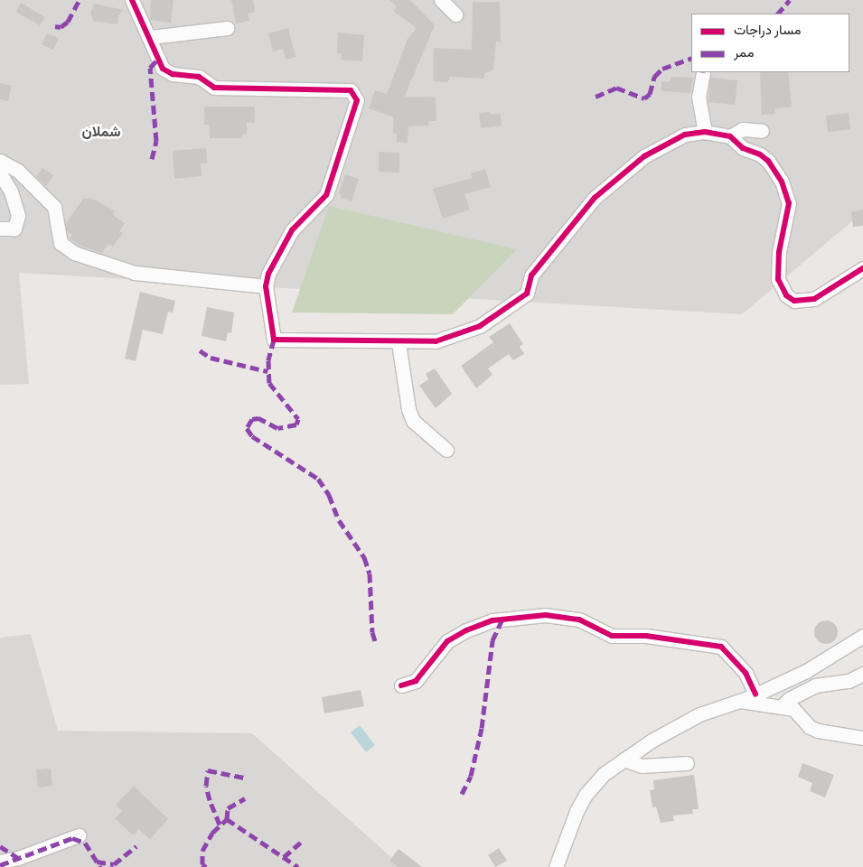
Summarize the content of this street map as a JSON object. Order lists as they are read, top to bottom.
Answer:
{
  "districts": ["شملان"],
  "legend": ["مسار دراجات", "ممر"]
}
